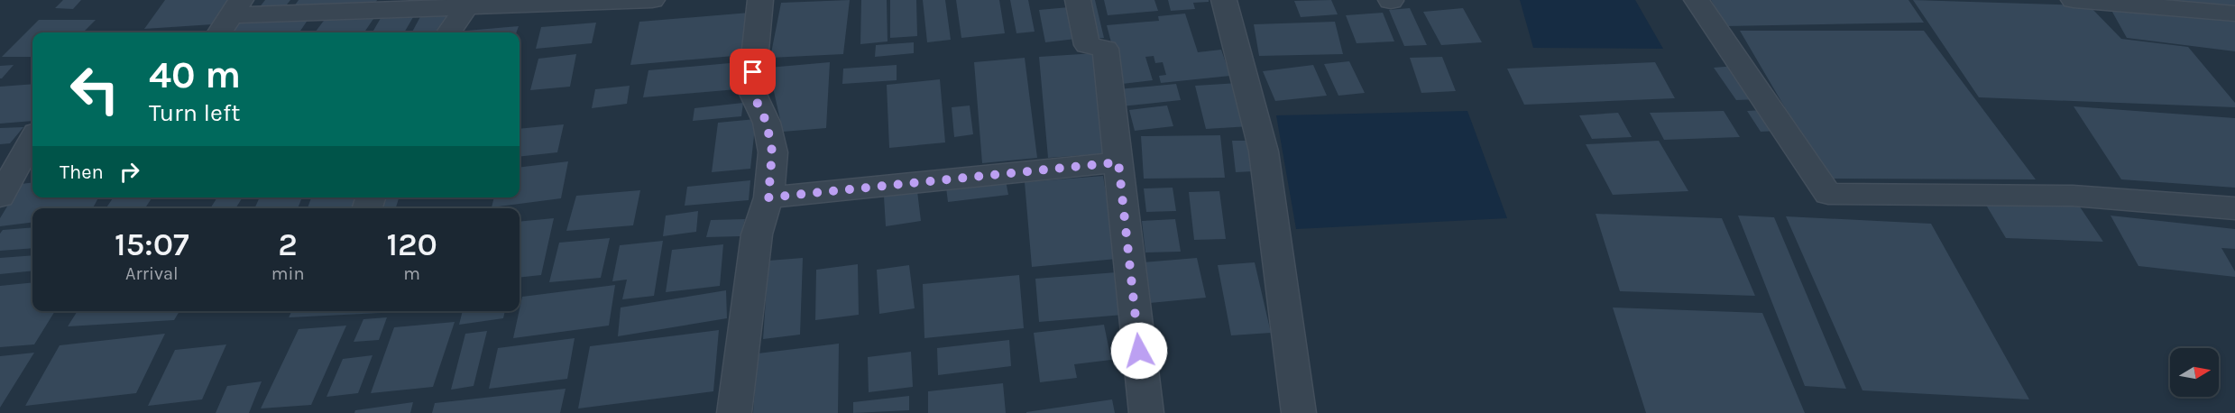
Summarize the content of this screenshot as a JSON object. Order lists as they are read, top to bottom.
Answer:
{
  "north": "right",
  "page": {
    "turn": ["40 m", "Turn left"],
    "then": "Then",
    "eta": [
      "15:07",
      "Arrival",
      "2",
      "min",
      "120",
      "m"
    ]
  }
}
